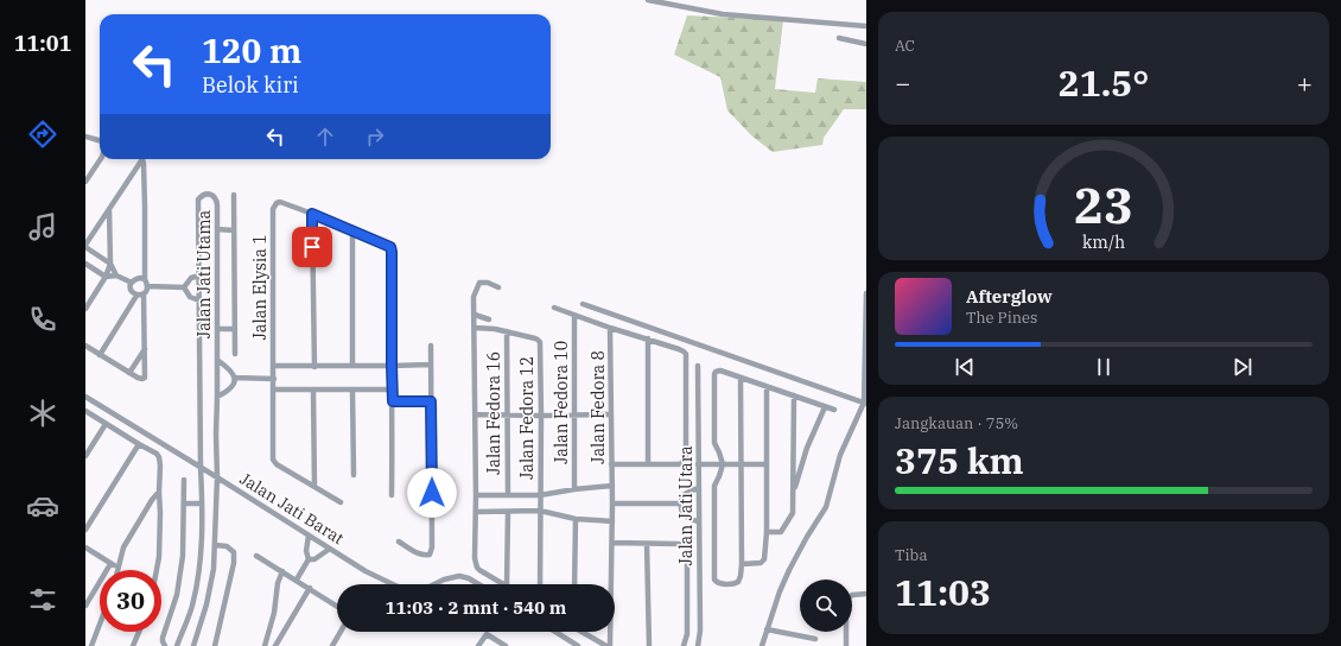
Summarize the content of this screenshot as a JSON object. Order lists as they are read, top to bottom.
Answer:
{
  "streets": {
    "street": [
      "Jalan Jati Utama",
      "Jalan Elysia 1",
      "Jalan Fedora 10",
      "Jalan Fedora 8",
      "Jalan Fedora 16",
      "Jalan Fedora 12",
      "Jalan Jati Utara",
      "Jalan Jati Barat"
    ]
  },
  "crossings": [
    ["Jalan Jati Utama", "Jalan Jati Barat"],
    ["Jalan Fedora 16", "Jalan Fedora 12"]
  ],
  "page": {
    "tabs": "11:01",
    "tile": [
      "AC",
      ["Jangkauan · 75%", "375 km"],
      ["Tiba", "11:03"]
    ],
    "turn": ["120 m", "Belok kiri"],
    "heat": ["−", "21.5°", "+"],
    "song": ["Afterglow", "The Pines"],
    "limit": "30",
    "trip": "11:03 · 2 mnt · 540 m",
    "gauge": ["23", "km/h"]
  }
}
